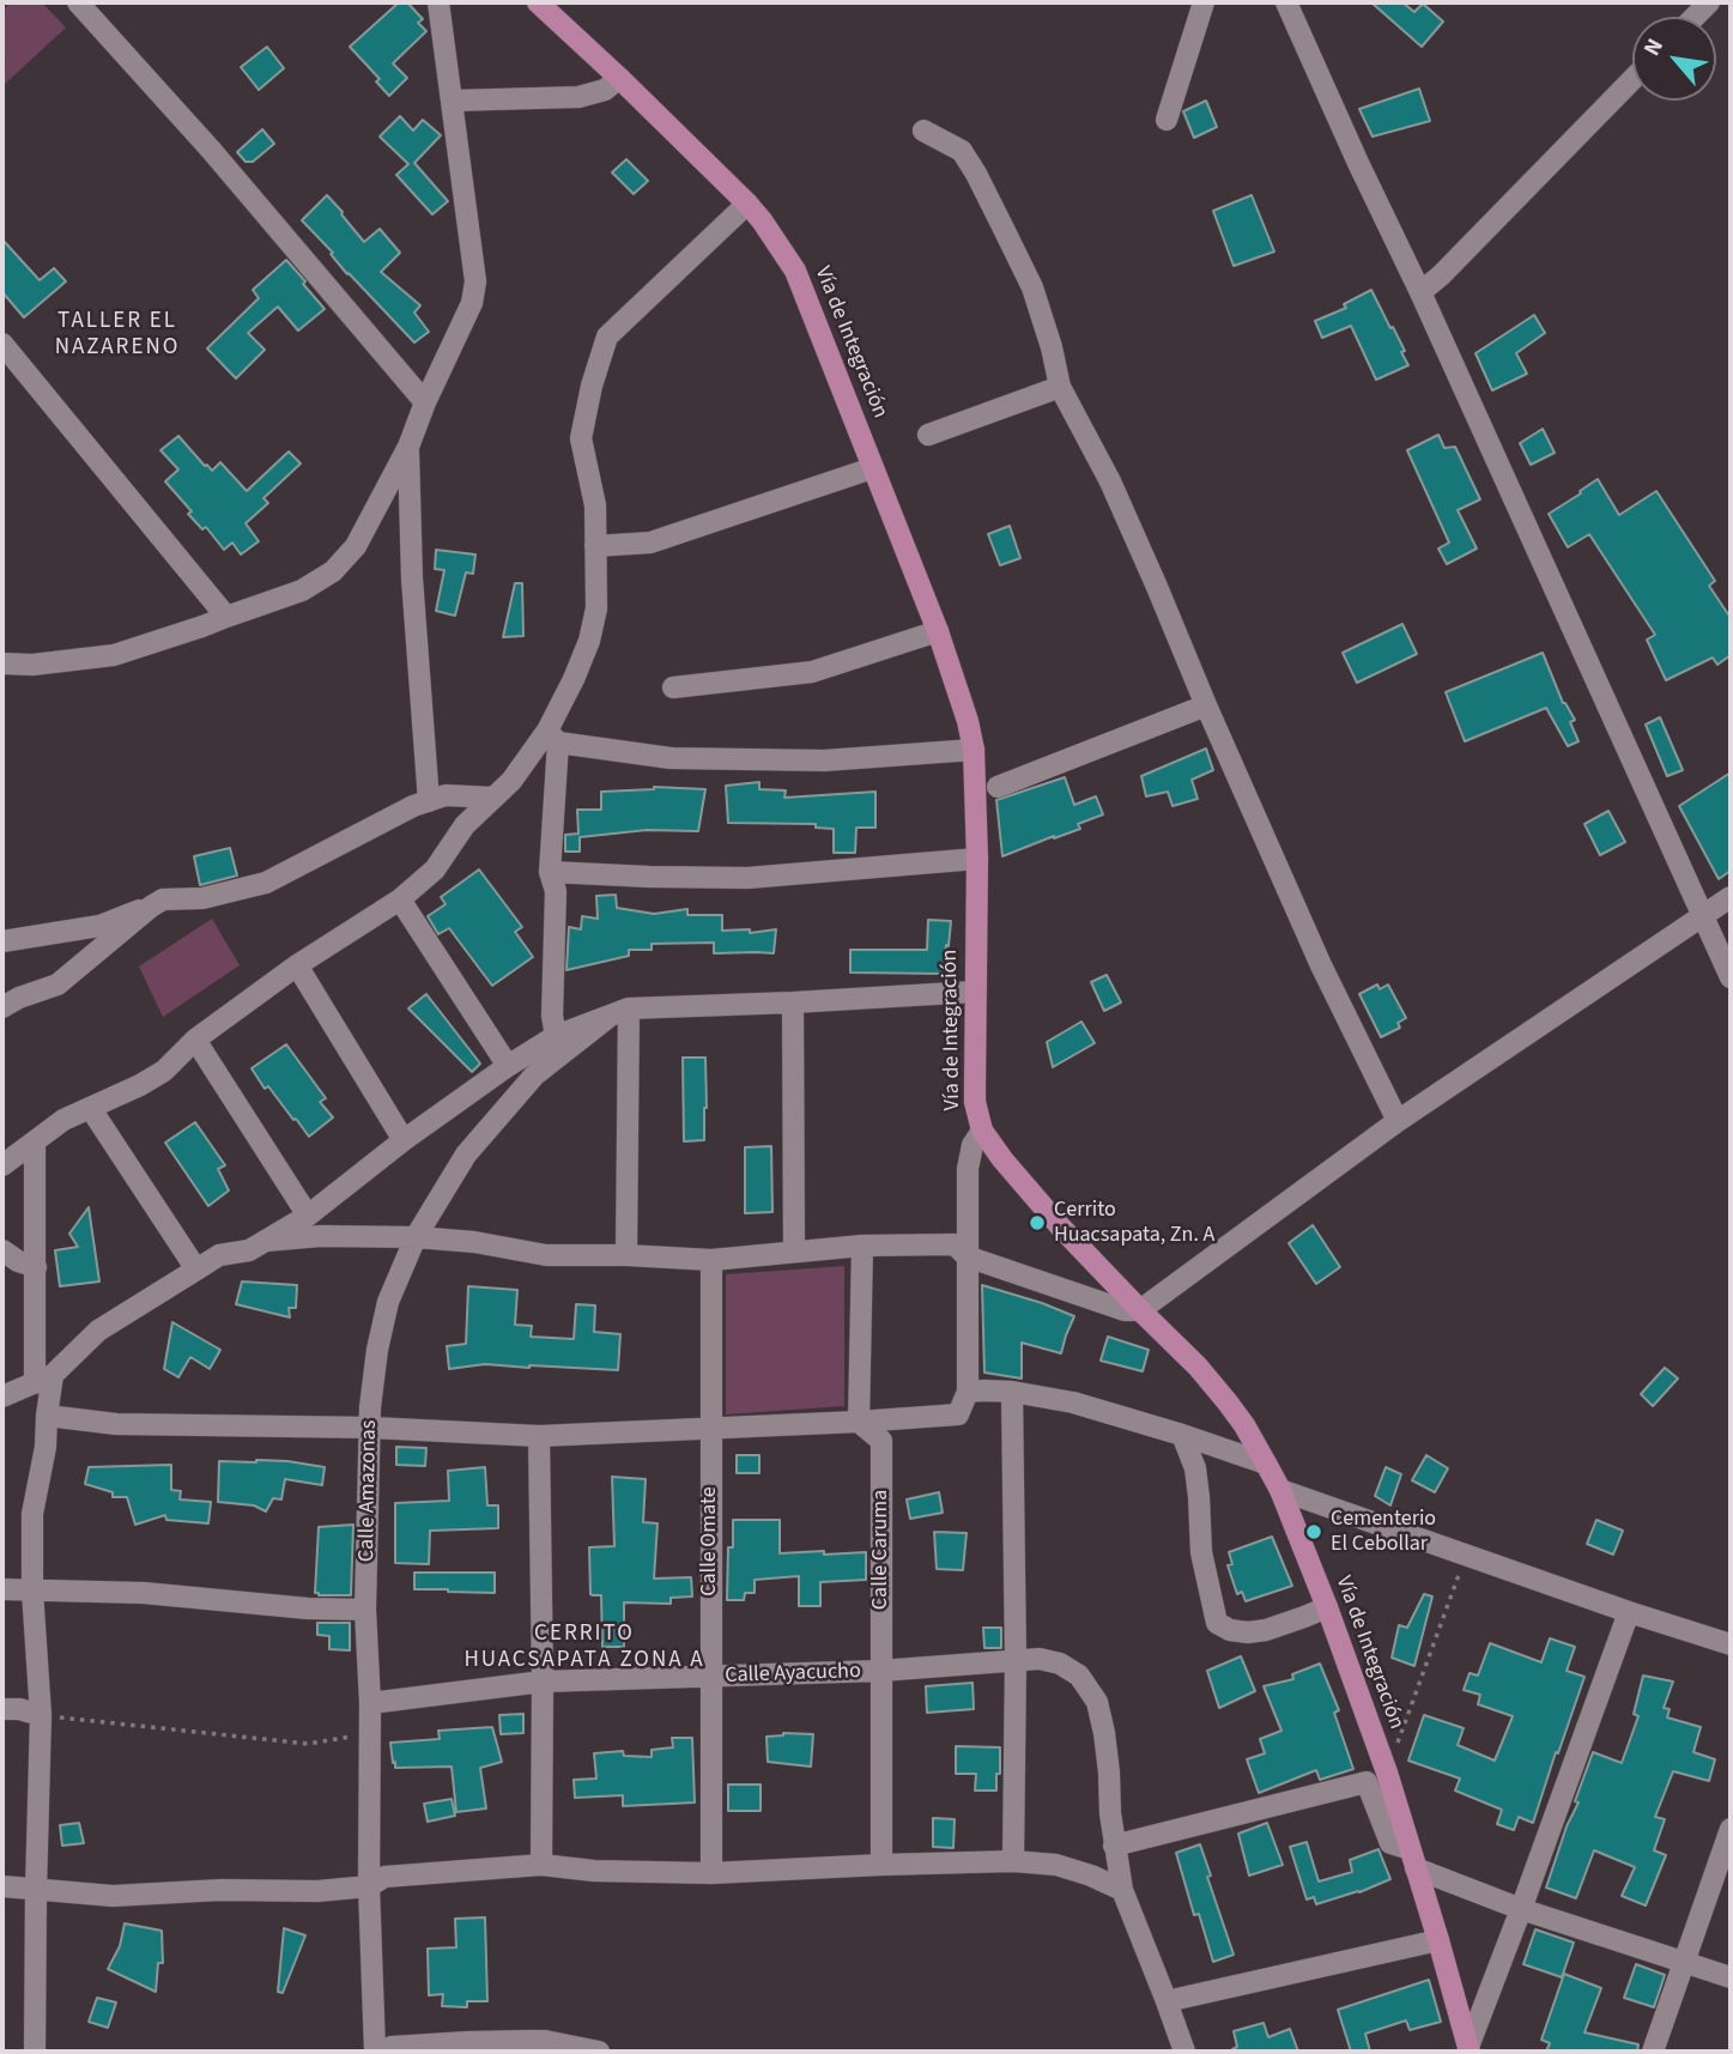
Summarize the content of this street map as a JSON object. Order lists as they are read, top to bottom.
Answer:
{
  "streets": {
    "main road": ["Vía de Integración"],
    "street": [
      "Calle Amazonas",
      "Calle Omate",
      "Calle Caruma",
      "Calle Ayacucho"
    ]
  },
  "crossings": [
    ["Calle Amazonas", "Calle Ayacucho"],
    ["Calle Omate", "Calle Ayacucho"],
    ["Calle Caruma", "Calle Ayacucho"]
  ],
  "districts": ["TALLER EL NAZARENO", "CERRITO HUACSAPATA ZONA A"],
  "places": ["Cerrito Huacsapata, Zn. A", "Cementerio El Cebollar"],
  "north": "top left"
}
